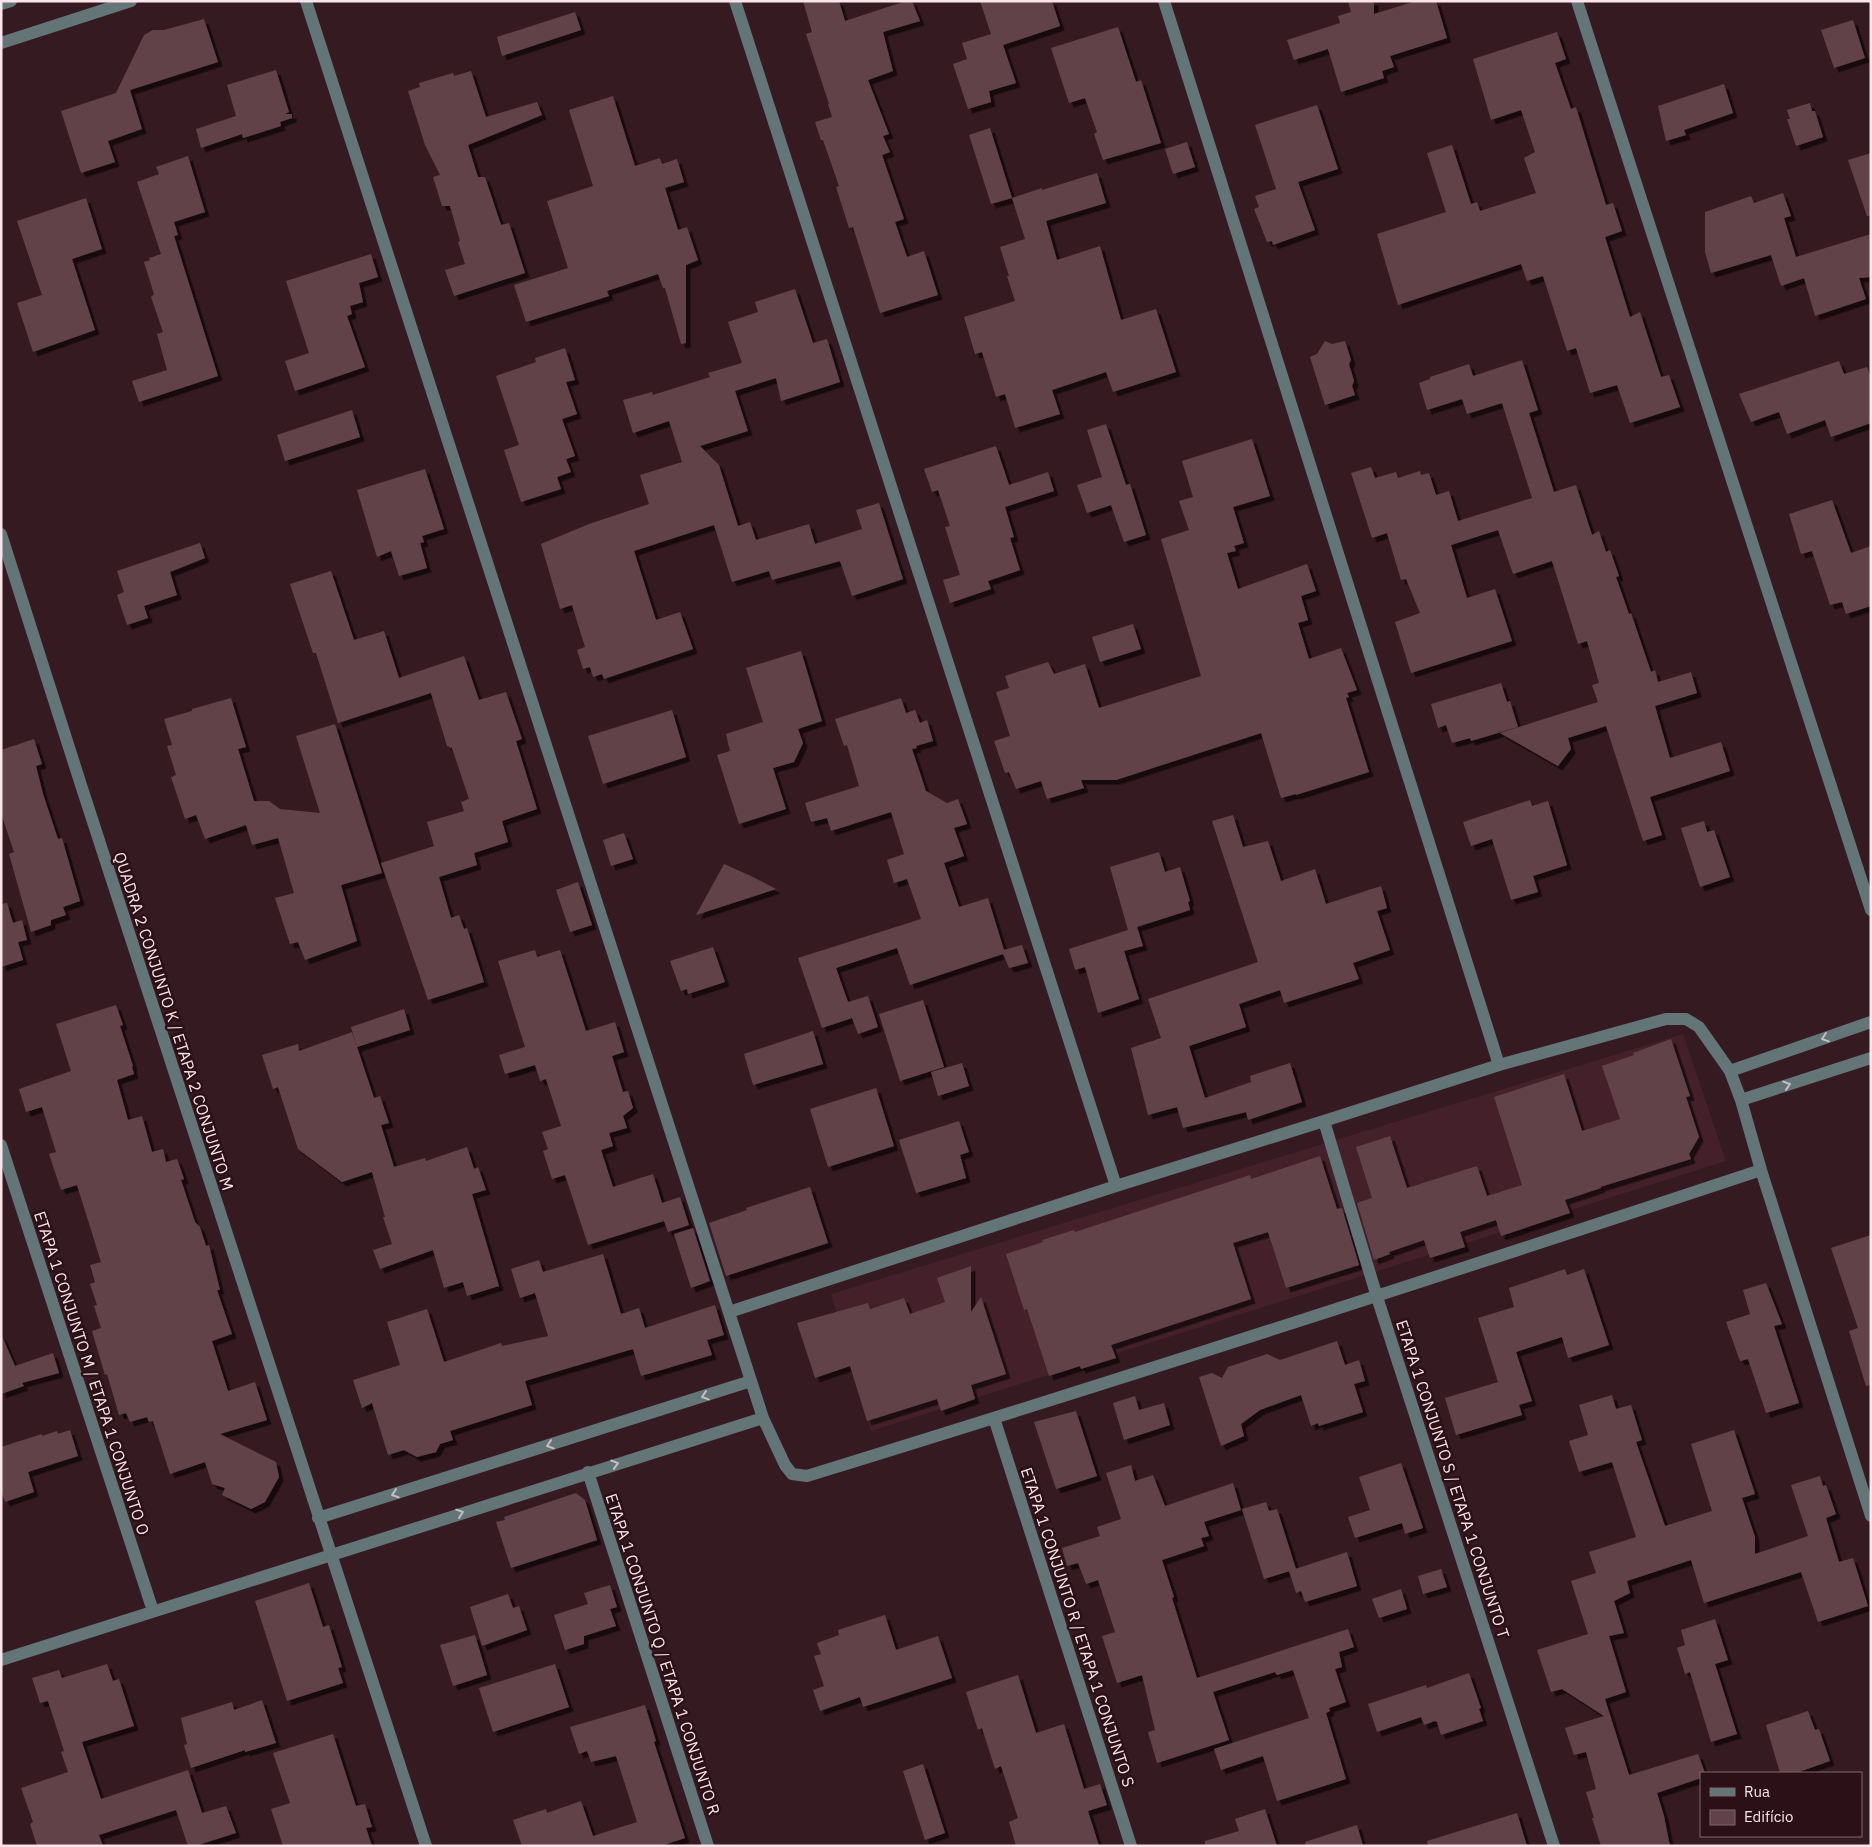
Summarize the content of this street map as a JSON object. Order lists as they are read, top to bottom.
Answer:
{
  "streets": {
    "street": [
      "QUADRA 2 CONJUNTO K / ETAPA 2 CONJUNTO M",
      "ETAPA 1 CONJUNTO M / ETAPA 1 CONJUNTO O",
      "ETAPA 1 CONJUNTO S / ETAPA 1 CONJUNTO T",
      "ETAPA 1 CONJUNTO R / ETAPA 1 CONJUNTO S",
      "ETAPA 1 CONJUNTO Q / ETAPA 1 CONJUNTO R"
    ]
  },
  "legend": ["Rua", "Edifício"]
}
